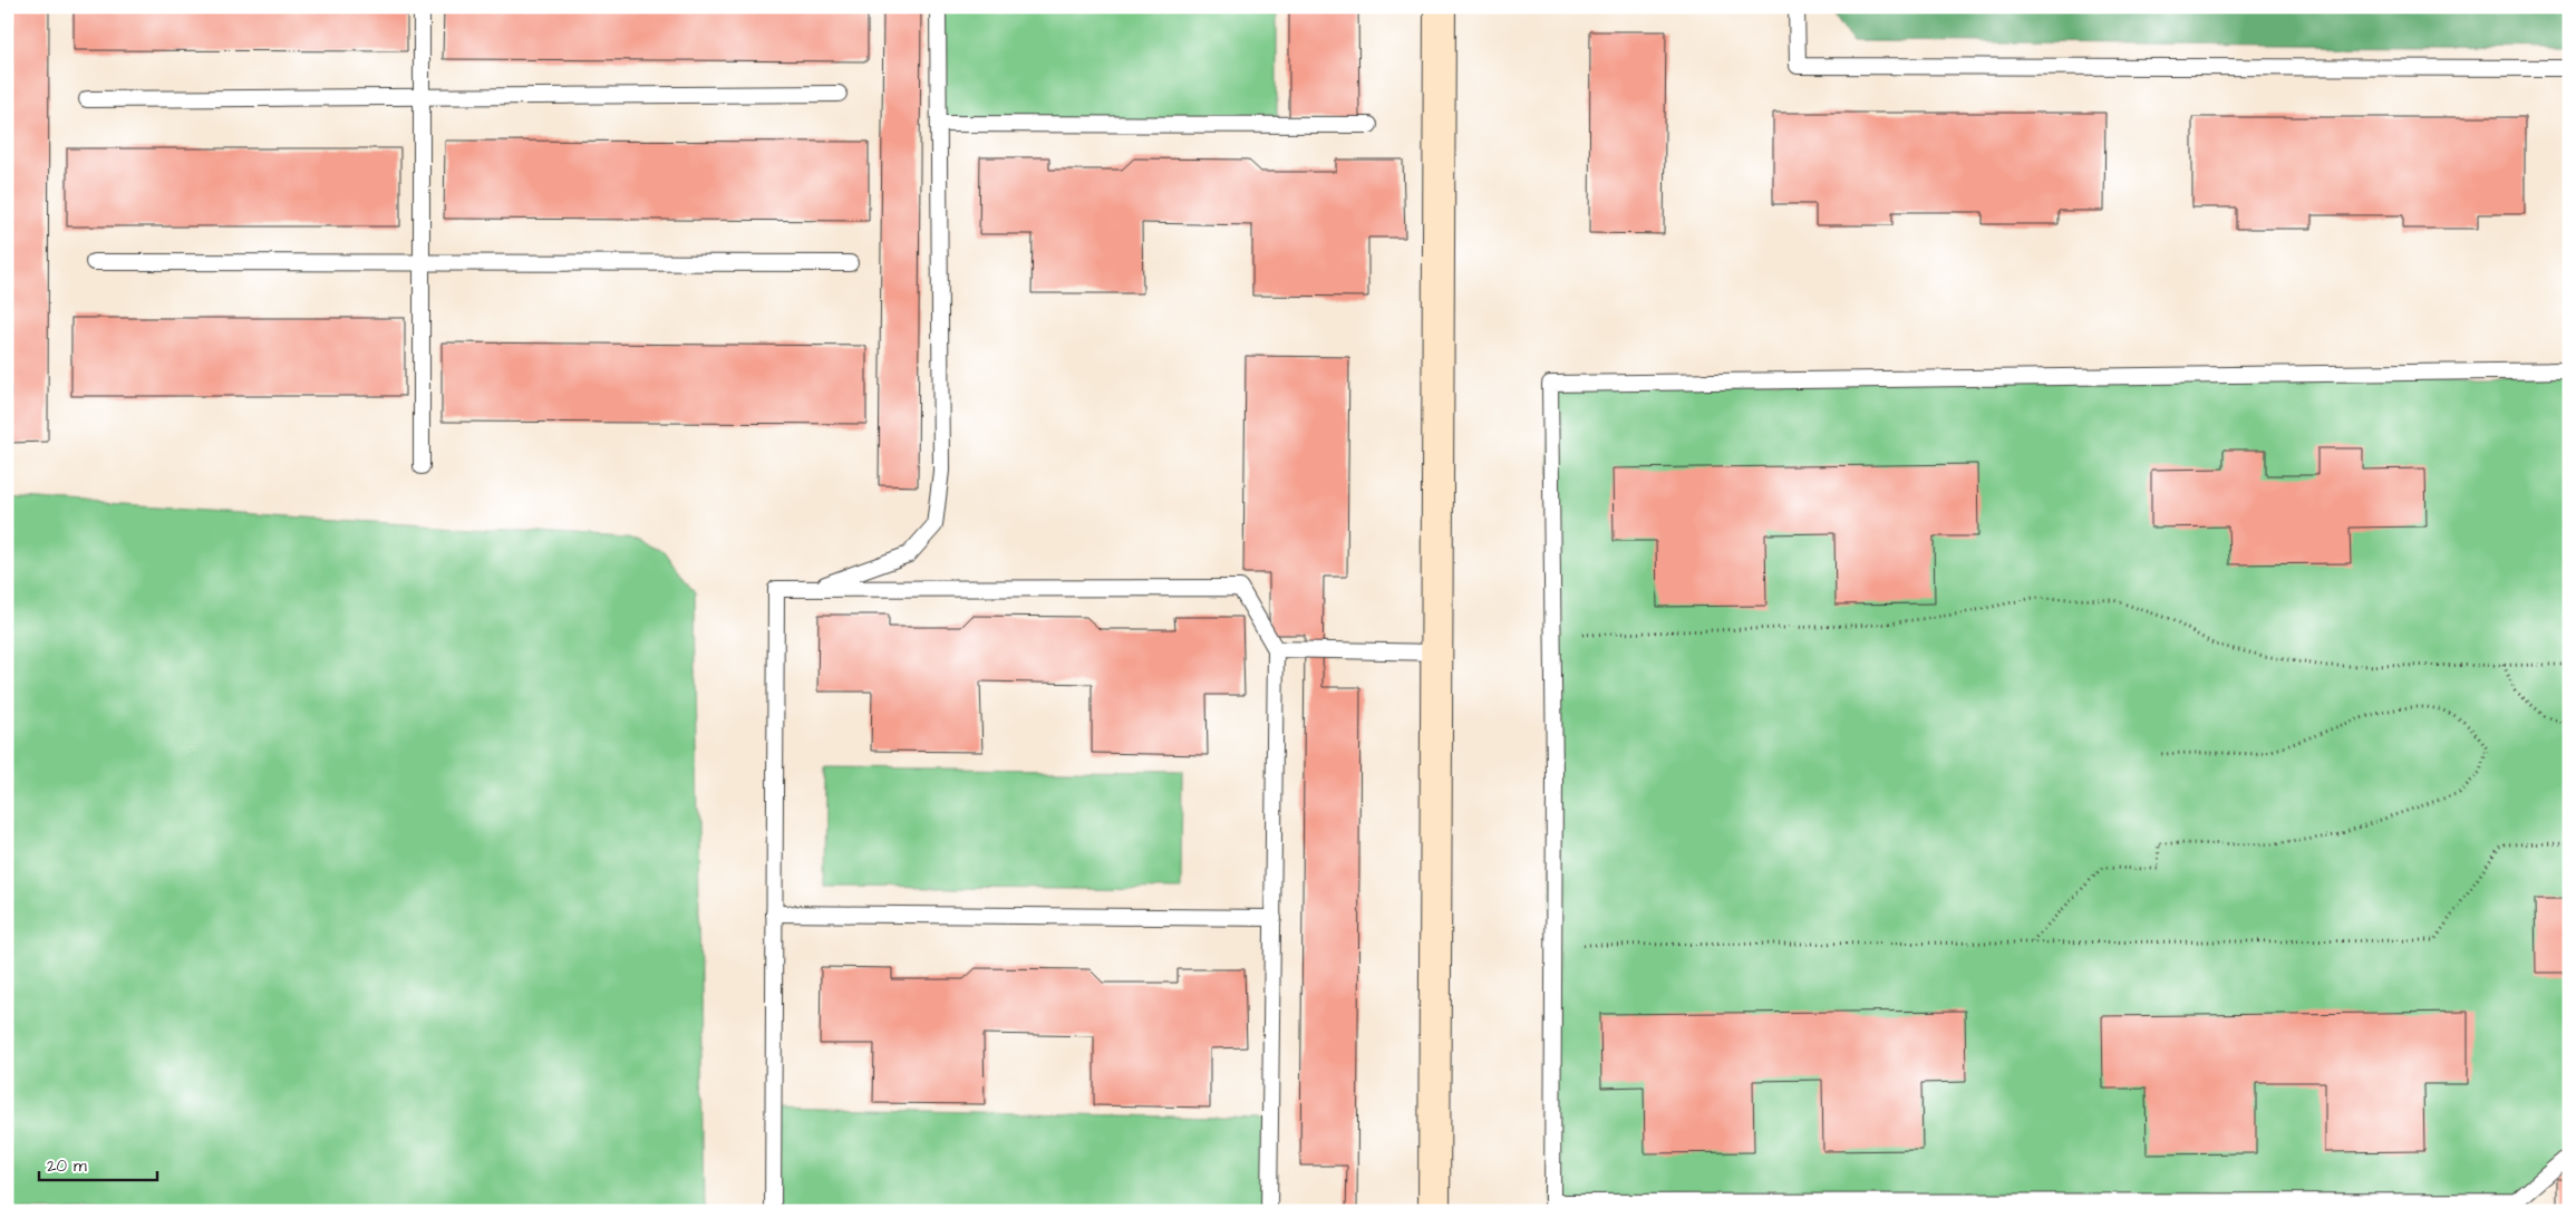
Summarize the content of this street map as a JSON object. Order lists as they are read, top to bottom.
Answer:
{
  "scale_bar": "20 m"
}
